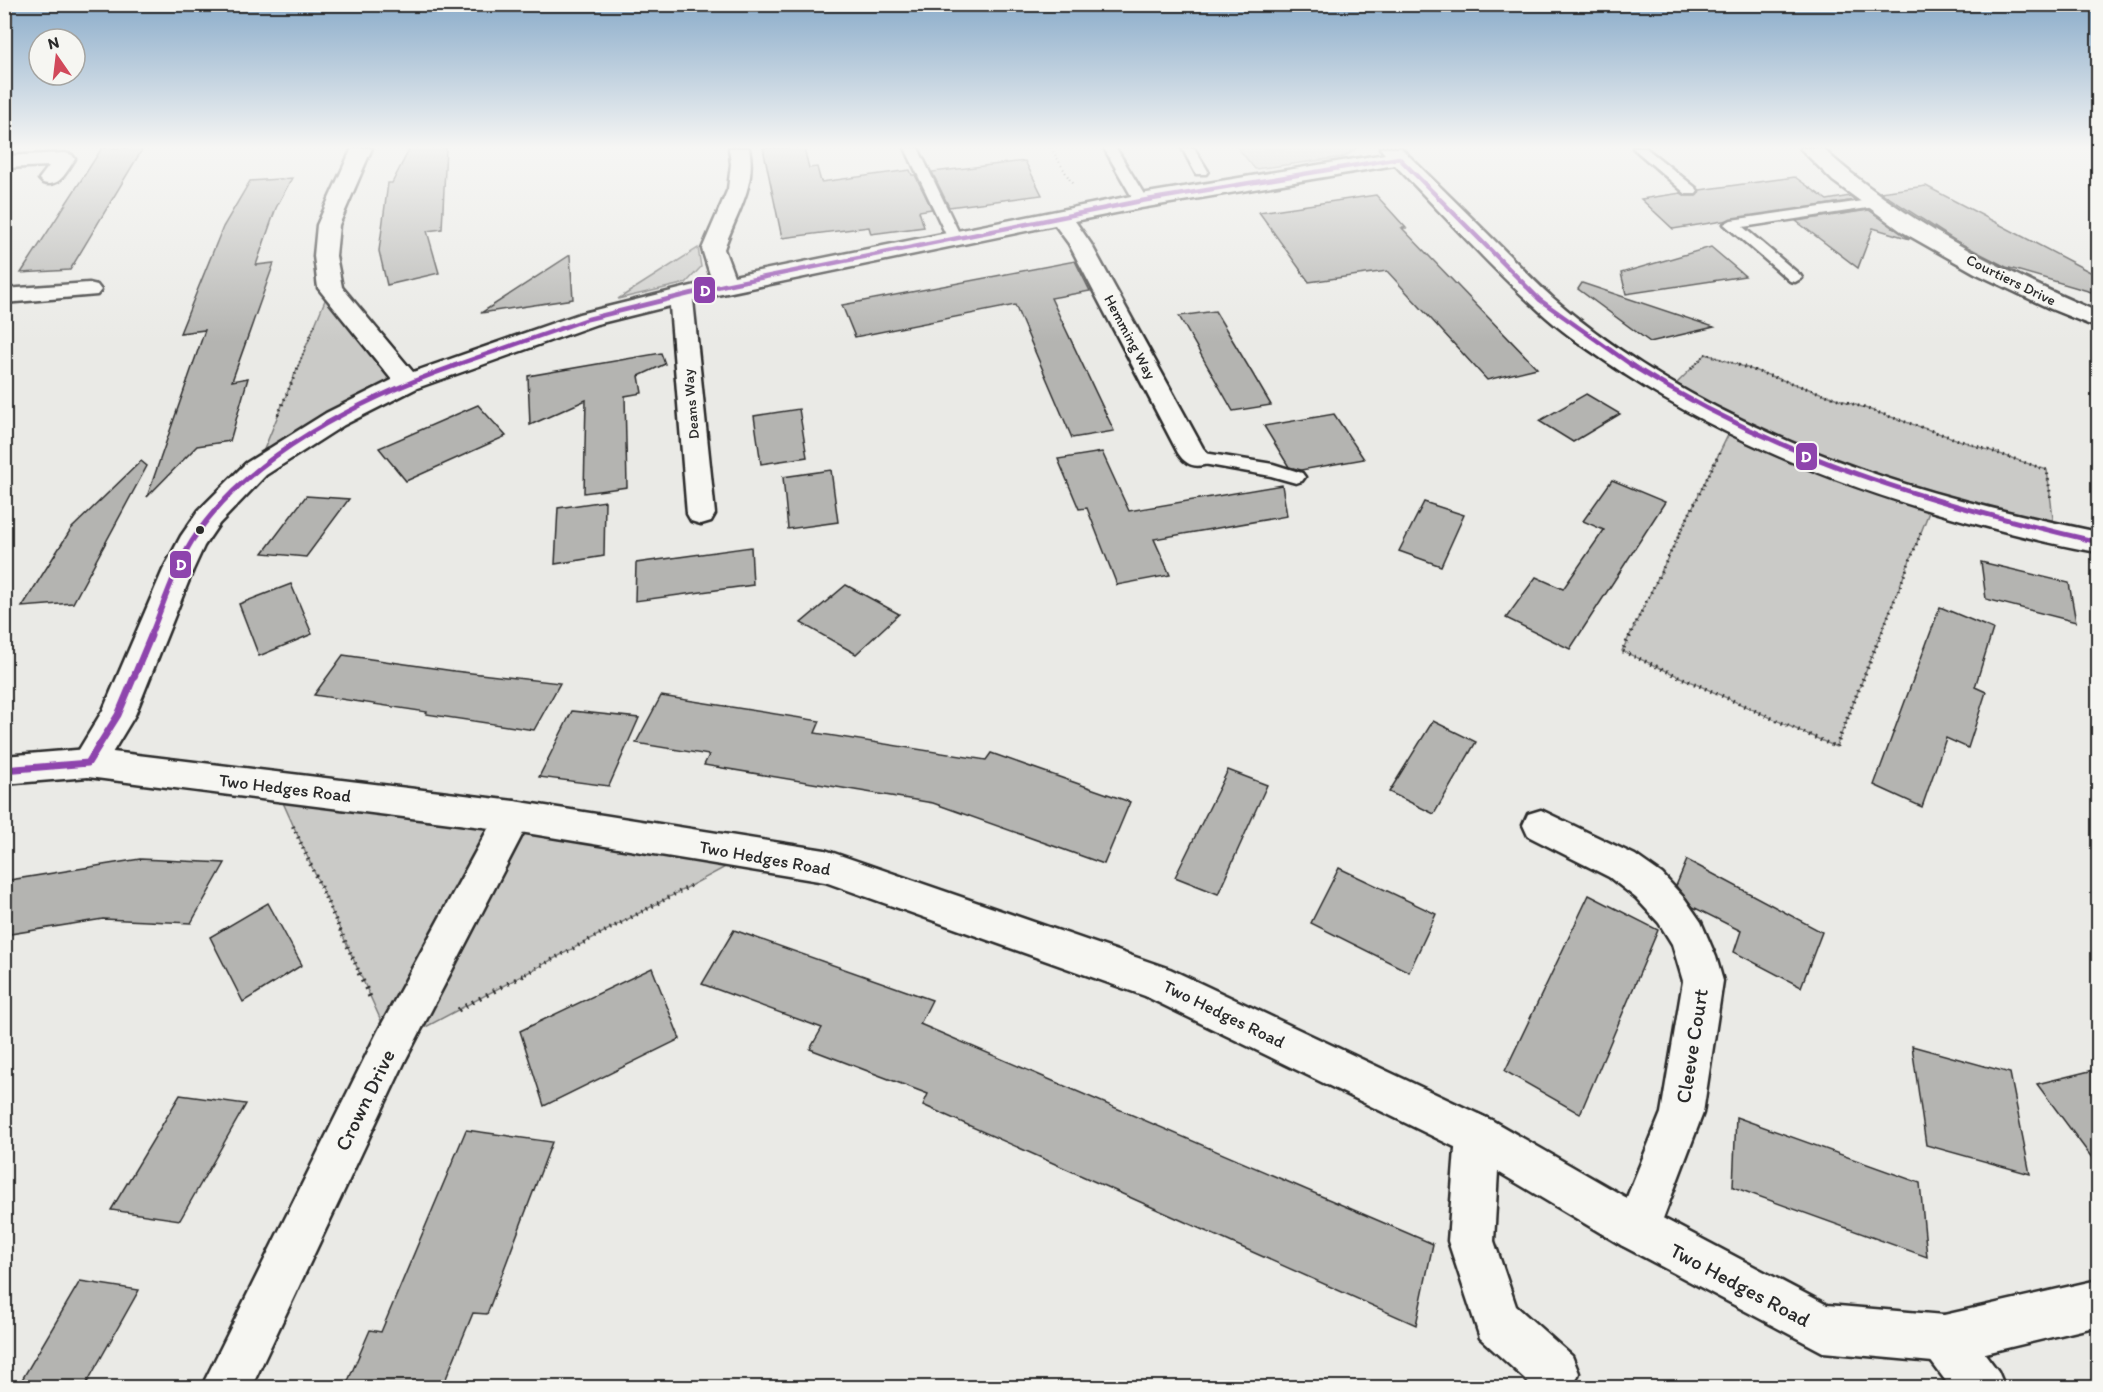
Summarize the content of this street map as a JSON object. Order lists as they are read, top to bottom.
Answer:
{
  "streets": {
    "street": [
      "Courtiers Drive",
      "Hemming Way",
      "Deans Way",
      "Two Hedges Road",
      "Cleeve Court",
      "Crown Drive"
    ]
  },
  "crossings": [
    ["Two Hedges Road", "Cleeve Court"],
    ["Two Hedges Road", "Crown Drive"]
  ],
  "lines": ["transit line D"],
  "north": "top"
}
